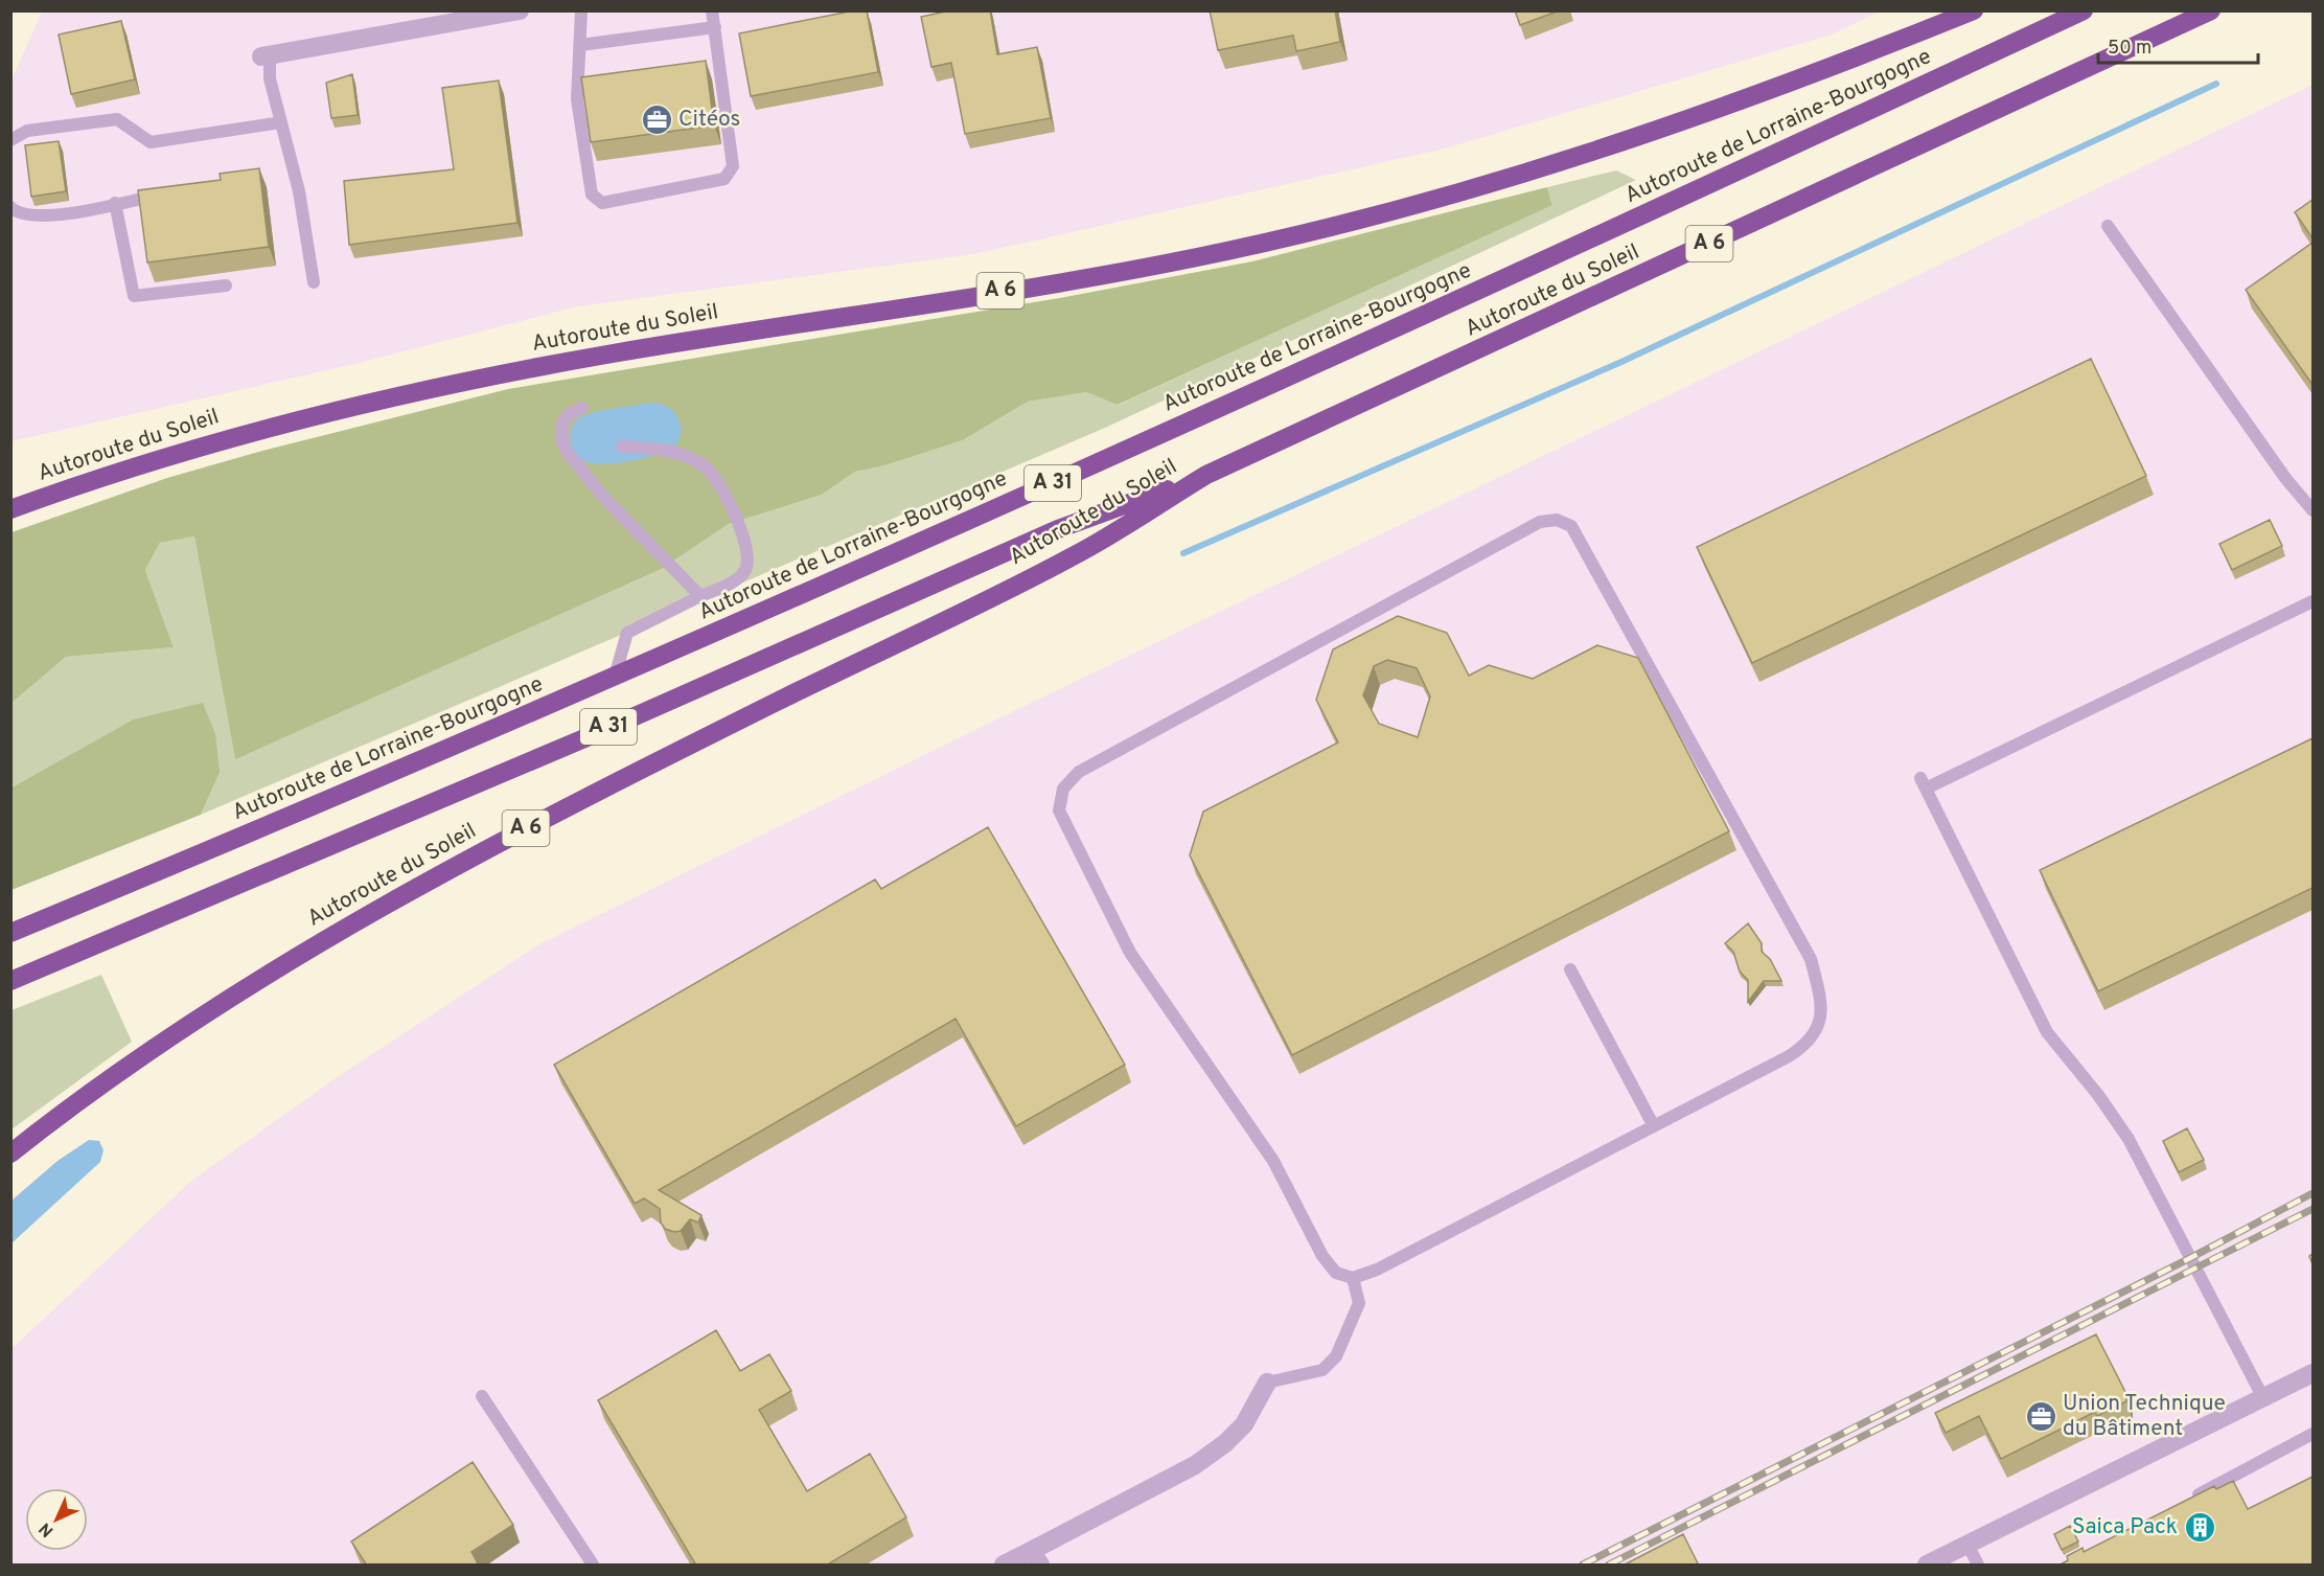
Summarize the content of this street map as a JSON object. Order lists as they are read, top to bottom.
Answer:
{
  "streets": {
    "highway": [
      "Autoroute de Lorraine-Bourgogne",
      "A 6",
      "Autoroute du Soleil",
      "A 31"
    ]
  },
  "crossings": [
    ["Autoroute du Soleil", "A 31"]
  ],
  "places": {
    "office": ["Citéos", "Union Technique du Bâtiment"],
    "building": ["Saica Pack"]
  },
  "scale_bar": "50 m",
  "north": "bottom left"
}
